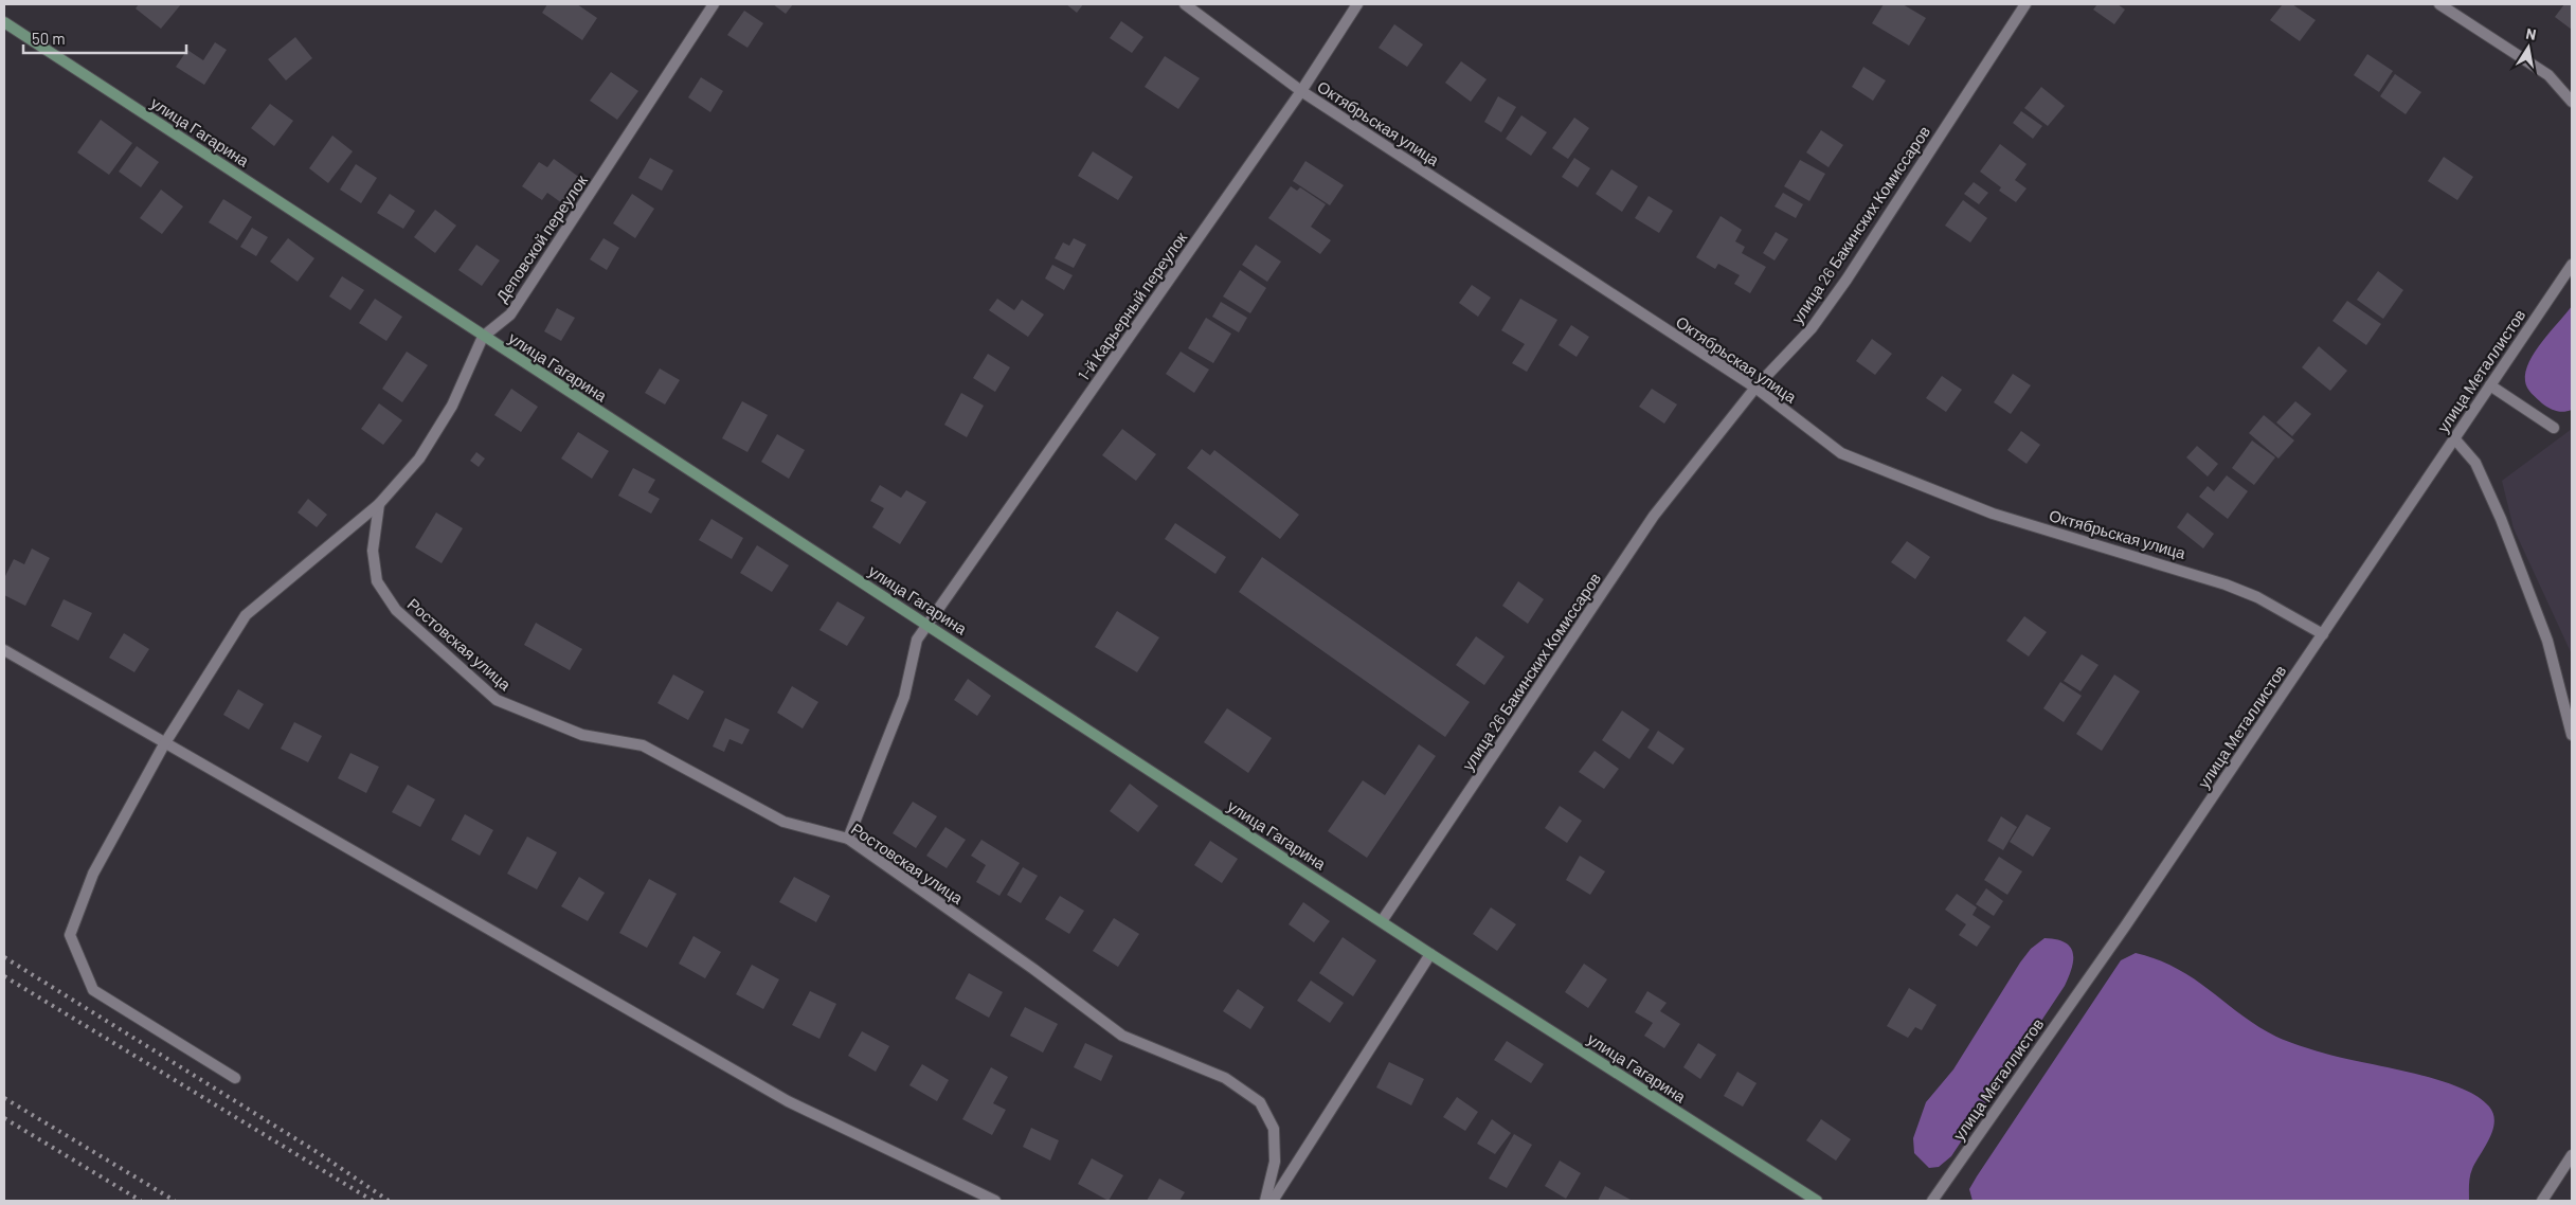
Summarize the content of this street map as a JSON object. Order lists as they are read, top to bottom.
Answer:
{
  "streets": {
    "main road": ["улица Гагарина"],
    "street": [
      "Октябрьская улица",
      "улица 26 Бакинских Комиссаров",
      "Деповской переулок",
      "1-й Карьерный переулок",
      "улица Металлистов",
      "Ростовская улица"
    ]
  },
  "crossings": [
    ["Октябрьская улица", "улица 26 Бакинских Комиссаров"],
    ["Октябрьская улица", "1-й Карьерный переулок"],
    ["Октябрьская улица", "улица Металлистов"],
    ["улица Гагарина", "улица 26 Бакинских Комиссаров"],
    ["улица Гагарина", "Деповской переулок"],
    ["улица Гагарина", "1-й Карьерный переулок"],
    ["Деповской переулок", "Ростовская улица"],
    ["1-й Карьерный переулок", "Ростовская улица"]
  ],
  "scale_bar": "50 m",
  "north": "top"
}
